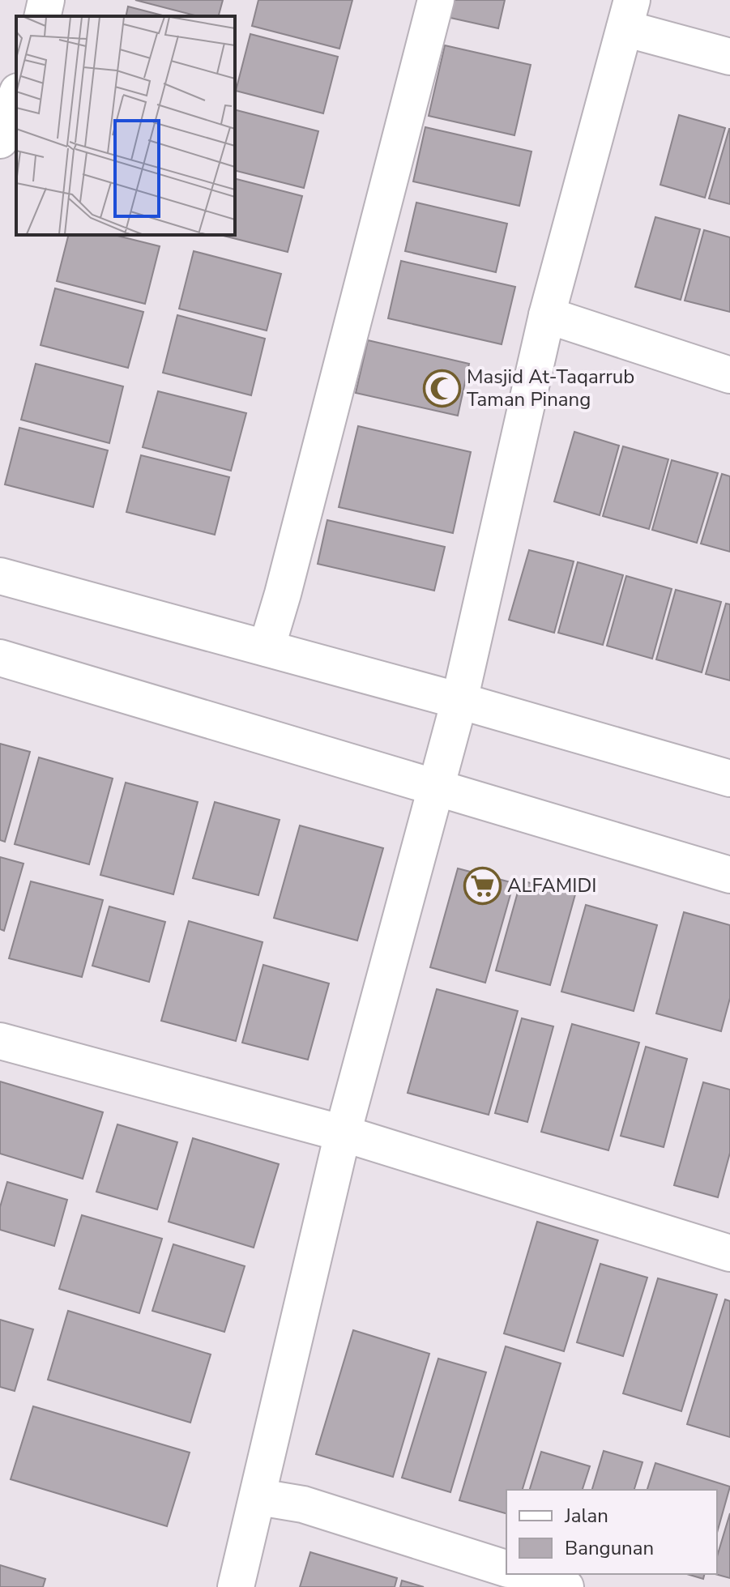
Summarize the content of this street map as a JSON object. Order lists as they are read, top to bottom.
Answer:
{
  "places": {
    "mosque": ["Masjid At-Taqarrub Taman Pinang"],
    "supermarket": ["ALFAMIDI"]
  },
  "legend": ["Jalan", "Bangunan"]
}
